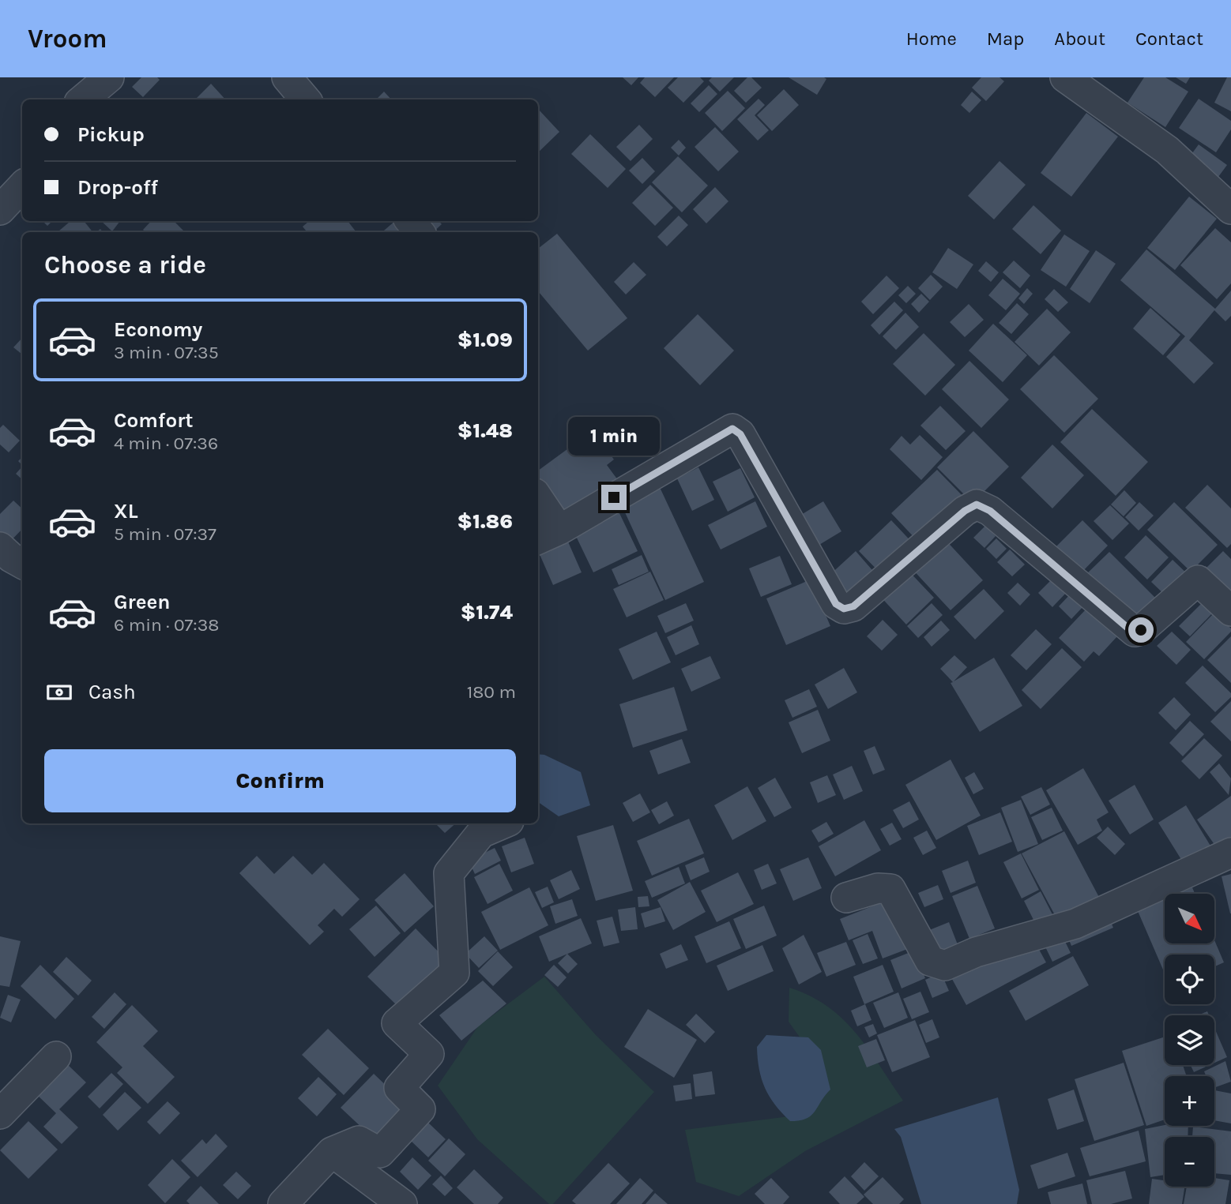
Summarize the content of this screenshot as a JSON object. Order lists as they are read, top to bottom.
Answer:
{
  "north": "bottom right",
  "page": {
    "header": "Vroom",
    "nav": [
      "Home",
      "Map",
      "About",
      "Contact"
    ],
    "banner": ["Pickup", "Drop-off"],
    "heading": "Choose a ride",
    "list": [
      {
        "name": "Economy",
        "note": "3 min · 07:35",
        "value": "$1.09"
      },
      {
        "name": "Comfort",
        "note": "4 min · 07:36",
        "value": "$1.48"
      },
      {
        "name": "XL",
        "note": "5 min · 07:37",
        "value": "$1.86"
      },
      {
        "name": "Green",
        "note": "6 min · 07:38",
        "value": "$1.74"
      }
    ],
    "bubble": "1 min",
    "pay": ["Cash", "180 m"],
    "buttons": "Confirm",
    "map_buttons": ["+", "−"]
  }
}
